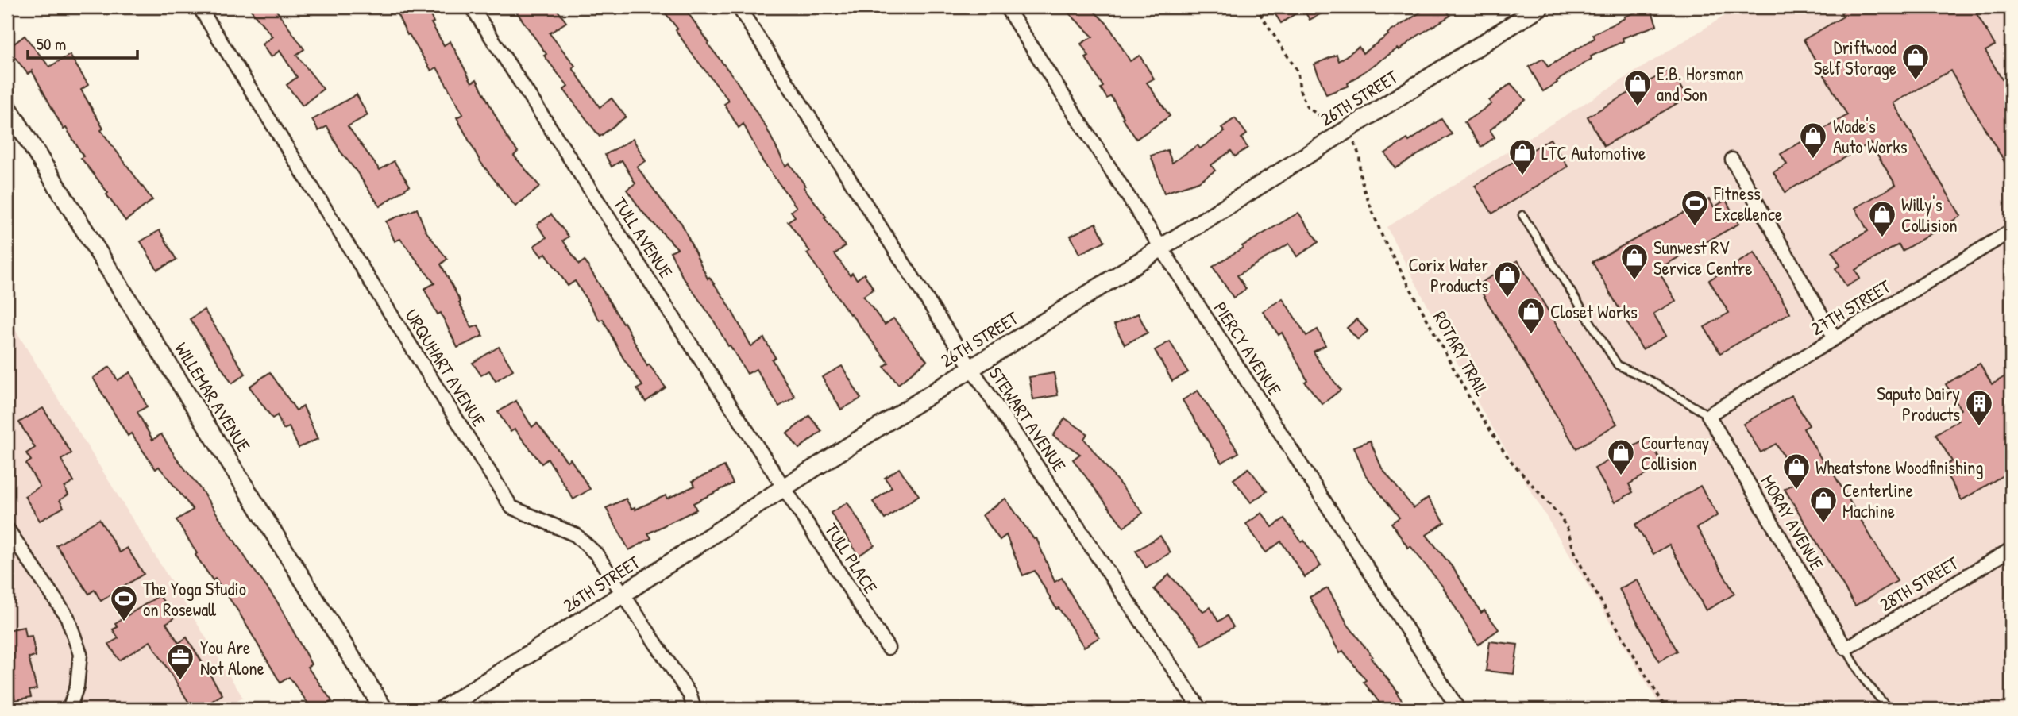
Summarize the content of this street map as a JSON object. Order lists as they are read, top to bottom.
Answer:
{
  "streets": {
    "street": [
      "26TH STREET",
      "TULL AVENUE",
      "27TH STREET",
      "PIERCY AVENUE",
      "URQUHART AVENUE",
      "WILLEMAR AVENUE",
      "STEWART AVENUE",
      "MORAY AVENUE",
      "TULL PLACE",
      "28TH STREET"
    ],
    "path": ["ROTARY TRAIL"]
  },
  "crossings": [
    ["26TH STREET", "TULL AVENUE"],
    ["26TH STREET", "PIERCY AVENUE"],
    ["26TH STREET", "ROTARY TRAIL"],
    ["26TH STREET", "URQUHART AVENUE"],
    ["26TH STREET", "STEWART AVENUE"],
    ["26TH STREET", "TULL PLACE"],
    ["TULL AVENUE", "TULL PLACE"],
    ["27TH STREET", "MORAY AVENUE"],
    ["MORAY AVENUE", "28TH STREET"]
  ],
  "places": {
    "shop": [
      "Driftwood Self Storage",
      "E.B. Horsman and Son",
      "Wade's Auto Works",
      "LTC Automotive",
      "Willy's Collision",
      "Sunwest RV Service Centre",
      "Corix Water Products",
      "Closet Works",
      "Courtenay Collision",
      "Wheatstone Woodfinishing",
      "Centerline Machine"
    ],
    "sports": ["Fitness Excellence", "The Yoga Studio on Rosewall"],
    "building": ["Saputo Dairy Products"],
    "office": ["You Are Not Alone"]
  },
  "scale_bar": "50 m"
}
